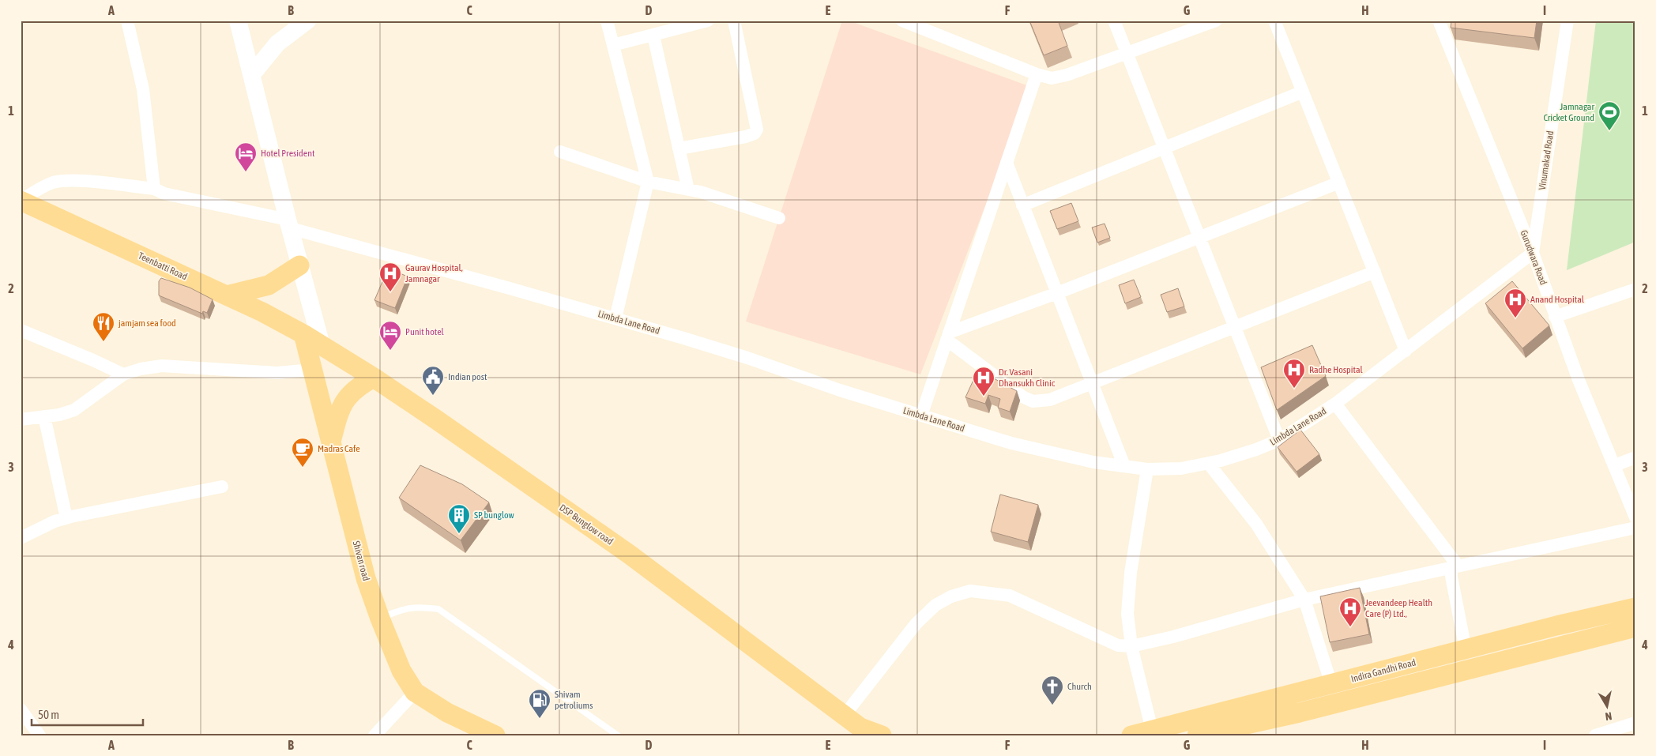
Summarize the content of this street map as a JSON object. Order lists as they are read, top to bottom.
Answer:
{
  "streets": {
    "main road": [
      "Teenbatti Road",
      "DSP Bunglow road",
      "Shivan road",
      "Indira Gandhi Road"
    ],
    "street": ["Vinumakad Road", "Gurudwara Road", "Limbda Lane Road"]
  },
  "crossings": [
    ["Vinumakad Road", "Gurudwara Road"],
    ["Vinumakad Road", "Limbda Lane Road"],
    ["Gurudwara Road", "Limbda Lane Road"],
    ["Teenbatti Road", "Limbda Lane Road"],
    ["Teenbatti Road", "DSP Bunglow road"],
    ["Teenbatti Road", "Shivan road"],
    ["DSP Bunglow road", "Shivan road"]
  ],
  "places": {
    "sports": ["Jamnagar Cricket Ground"],
    "hotel": ["Hotel President", "Punit hotel"],
    "hospital": [
      "Gaurav Hospital, Jamnagar",
      "Anand Hospital",
      "Radhe Hospital",
      "Dr. Vasani Dhansukh Clinic",
      "Jeevandeep Health Care (P) Ltd.,"
    ],
    "restaurant": ["jamjam sea food"],
    "public building": ["Indian post"],
    "cafe": ["Madras Cafe"],
    "building": ["SP bunglow"],
    "church": ["Church"],
    "fuel station": ["Shivam petroliums"]
  },
  "scale_bar": "50 m",
  "north": "bottom",
  "grid": {
    "columns": [
      "A",
      "B",
      "C",
      "D",
      "E",
      "F",
      "G",
      "H",
      "I"
    ],
    "rows": [
      "1",
      "2",
      "3",
      "4"
    ]
  }
}
